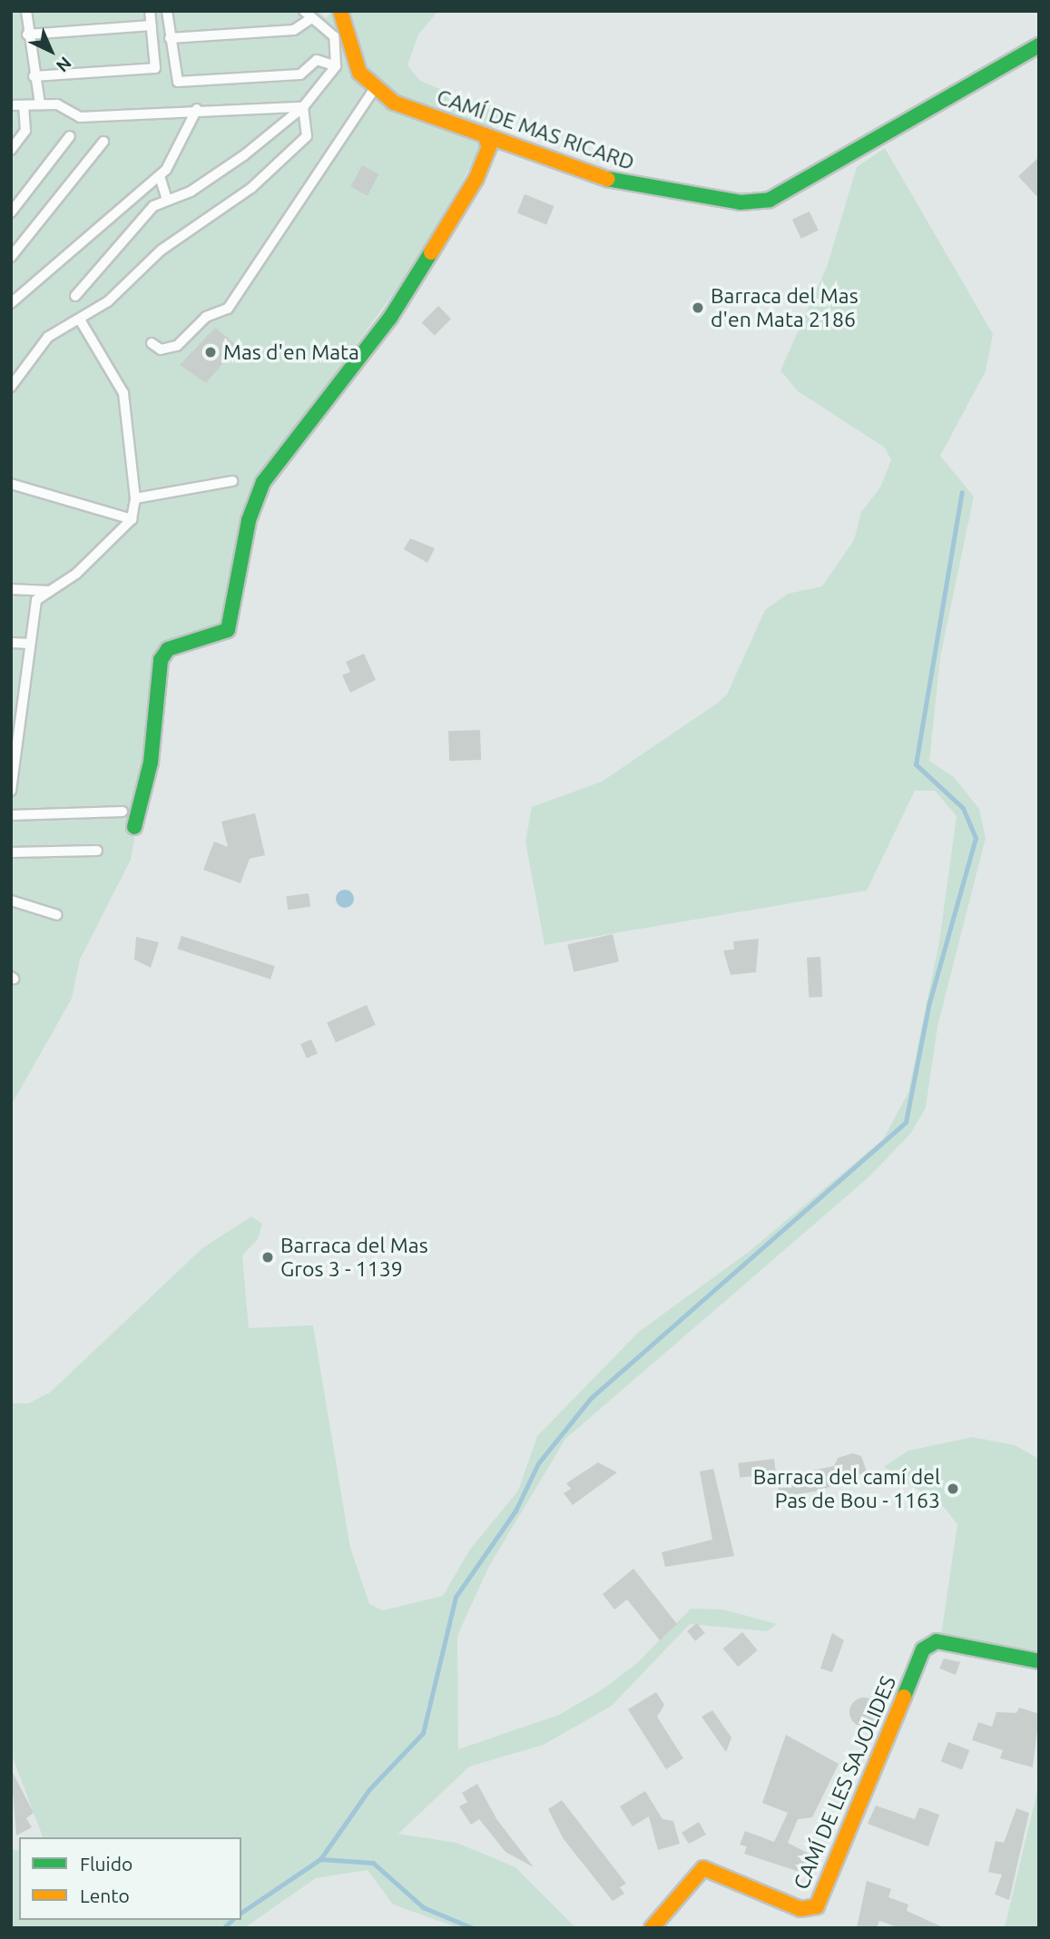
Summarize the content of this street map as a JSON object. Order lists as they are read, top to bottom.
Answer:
{
  "streets": {
    "street": ["CAMÍ DE MAS RICARD", "CAMÍ DE LES SAJOLIDES"]
  },
  "places": [
    "Barraca del Mas d'en Mata 2186",
    "Mas d'en Mata",
    "Barraca del Mas Gros 3 - 1139",
    "Barraca del camí del Pas de Bou - 1163"
  ],
  "legend": ["Fluido", "Lento"],
  "north": "bottom right"
}
